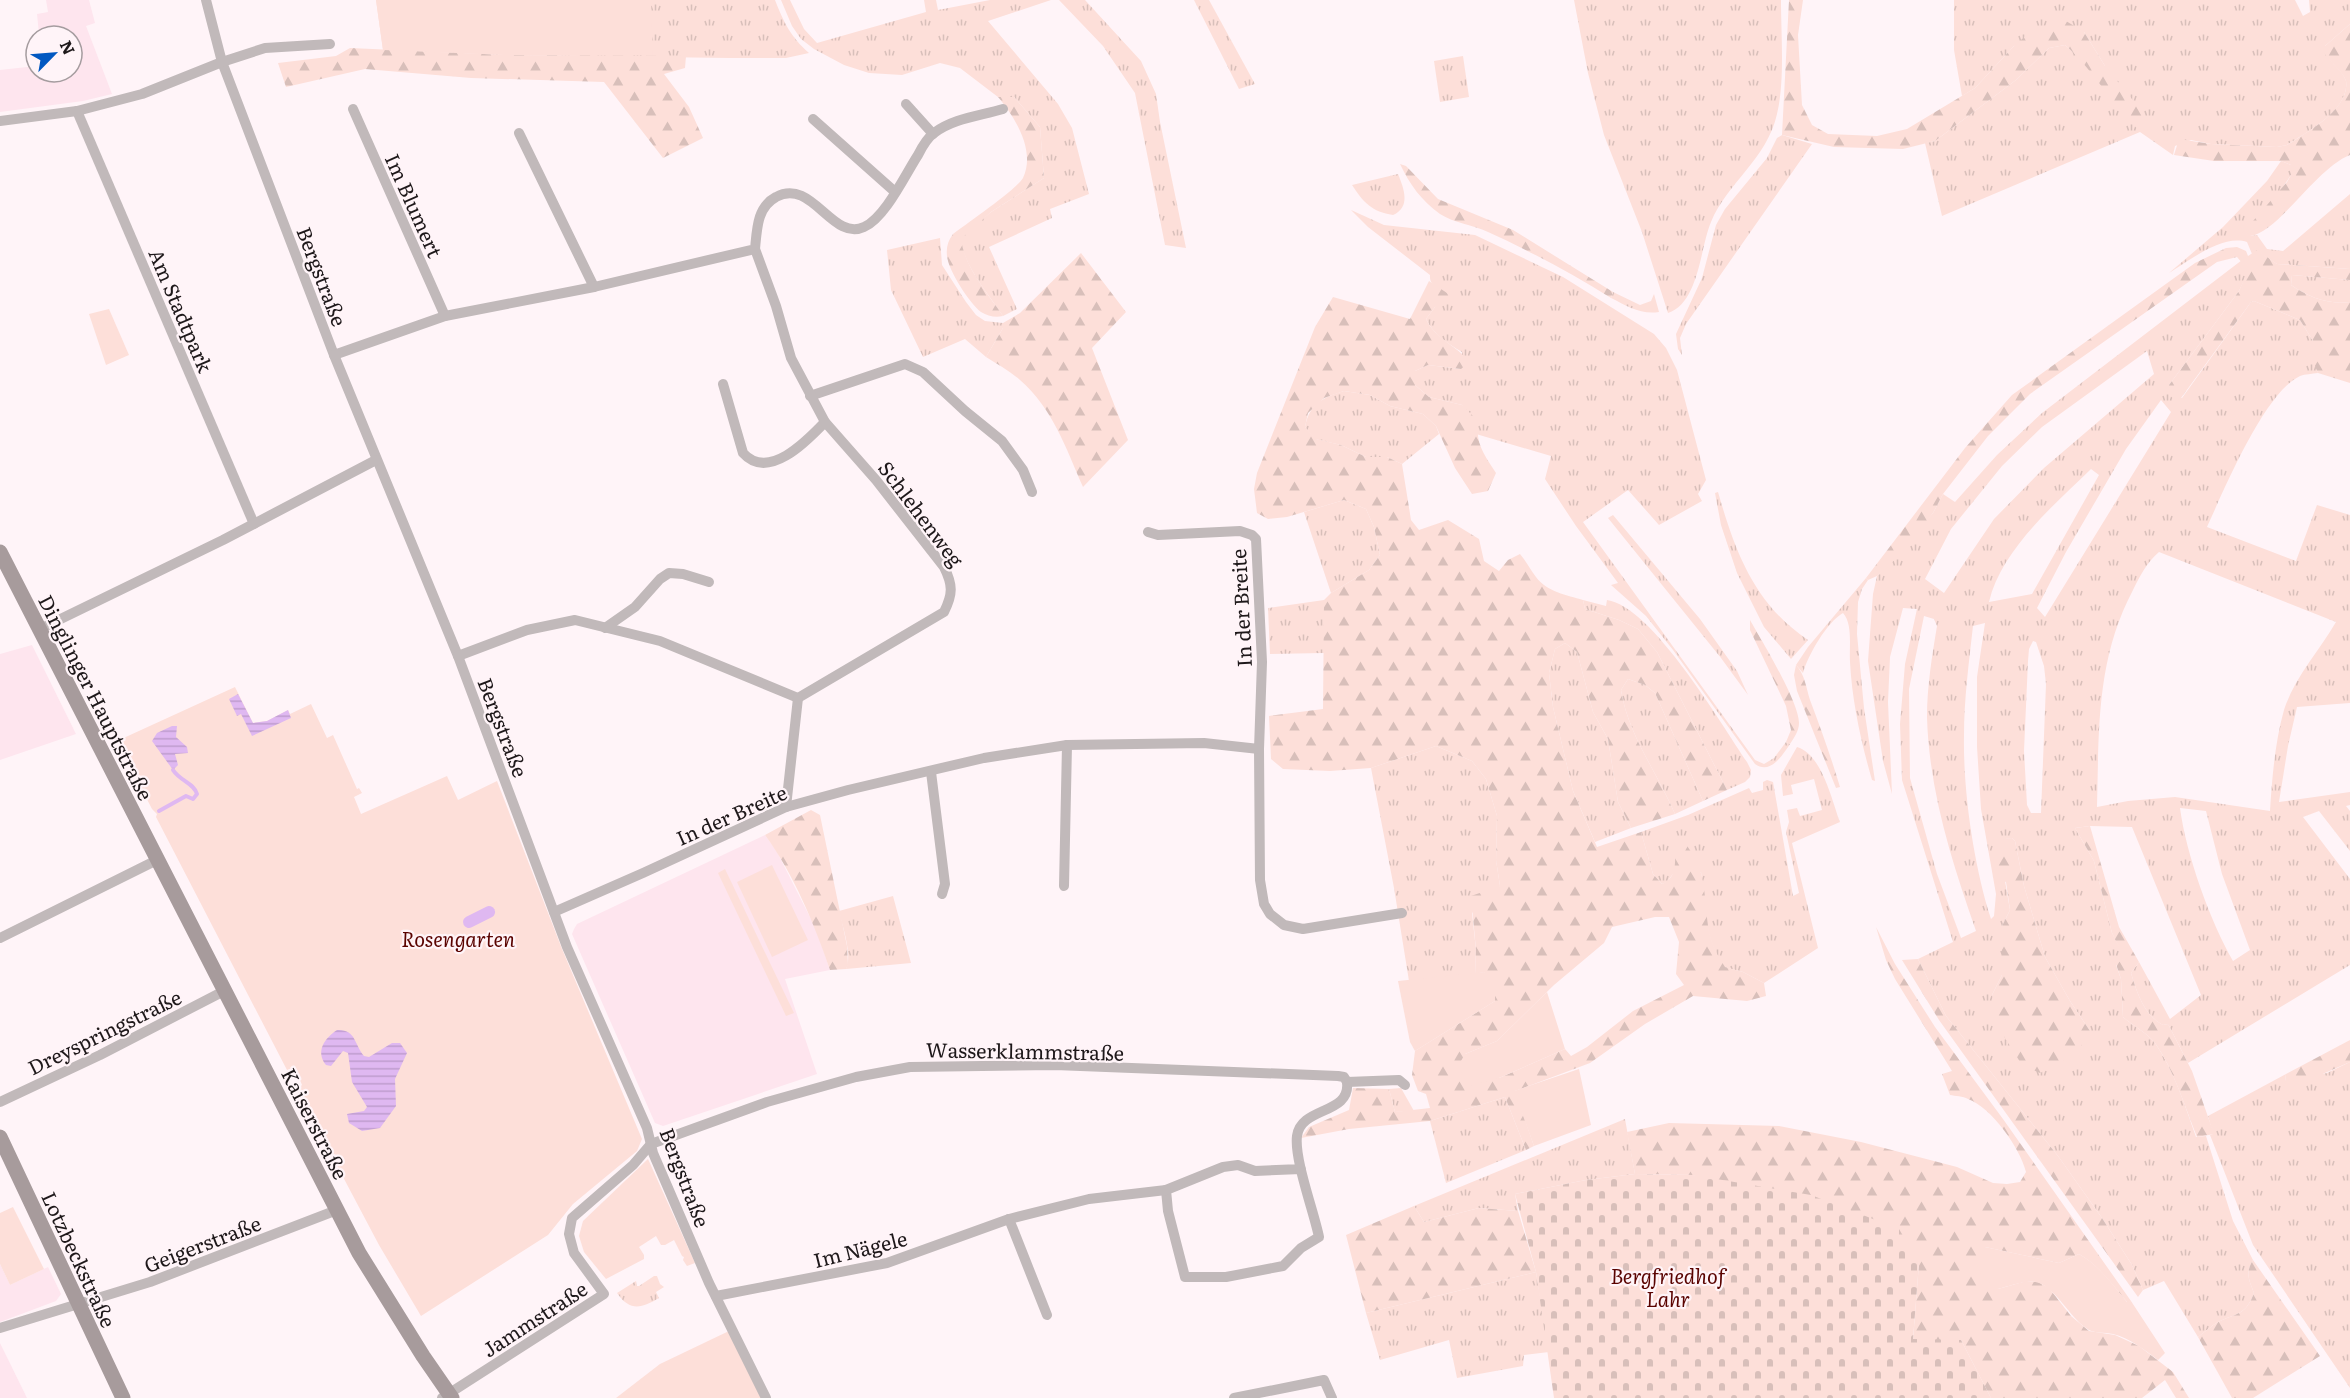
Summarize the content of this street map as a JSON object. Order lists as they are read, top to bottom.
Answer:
{
  "streets": {
    "street": [
      "Im Blumert",
      "Bergstraße",
      "Am Stadtpark",
      "Schlehenweg",
      "In der Breite",
      "Dinglinger Hauptstraße",
      "Dreyspringstraße",
      "Wasserklammstraße",
      "Kaiserstraße",
      "Geigerstraße",
      "Im Nägele",
      "Lotzbeckstraße",
      "Jammstraße"
    ]
  },
  "crossings": [
    ["Bergstraße", "In der Breite"],
    ["Bergstraße", "Wasserklammstraße"],
    ["Bergstraße", "Im Nägele"],
    ["Bergstraße", "Jammstraße"],
    ["Dinglinger Hauptstraße", "Kaiserstraße"],
    ["Dreyspringstraße", "Kaiserstraße"],
    ["Wasserklammstraße", "Jammstraße"],
    ["Kaiserstraße", "Geigerstraße"],
    ["Kaiserstraße", "Jammstraße"],
    ["Geigerstraße", "Lotzbeckstraße"]
  ],
  "parks": ["Rosengarten", "Bergfriedhof Lahr"],
  "north": "top right"
}
